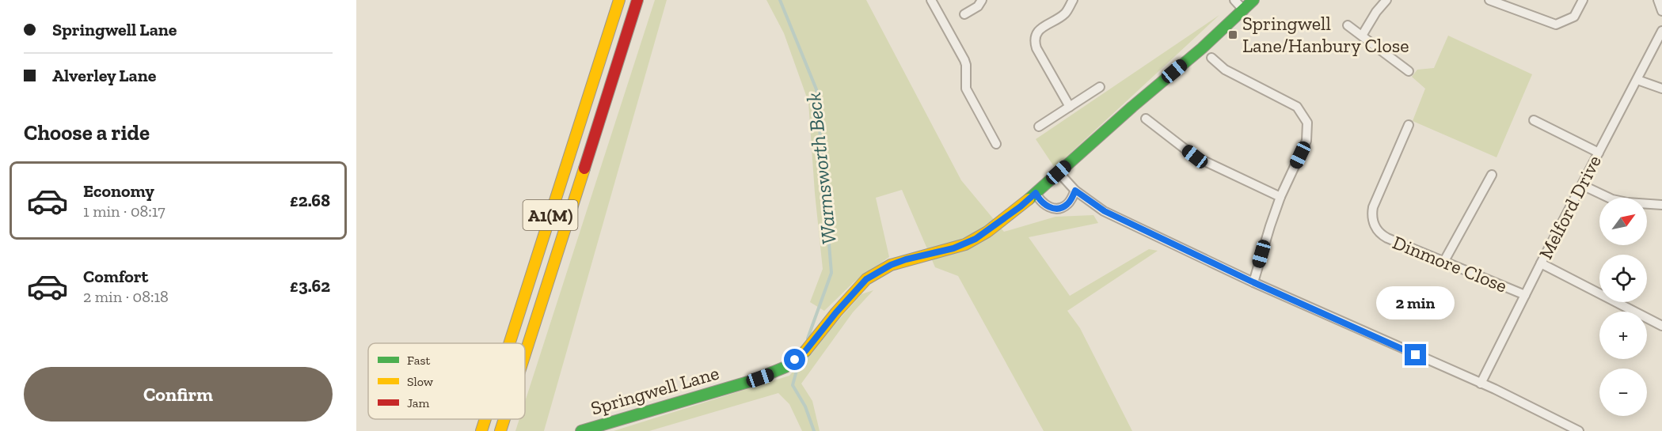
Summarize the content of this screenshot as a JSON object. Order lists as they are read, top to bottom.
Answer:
{
  "streets": {
    "main road": ["A1(M)", "Springwell Lane"],
    "street": ["Melford Drive", "Dinmore Close"]
  },
  "crossings": [
    ["Melford Drive", "Dinmore Close"]
  ],
  "water": ["Warmsworth Beck"],
  "places": {
    "transit": ["Springwell Lane/Hanbury Close"]
  },
  "legend": ["Fast", "Slow", "Jam"],
  "north": "top right",
  "page": {
    "banner": ["Springwell Lane", "Alverley Lane"],
    "heading": "Choose a ride",
    "list": [
      {
        "name": "Economy",
        "note": "1 min · 08:17",
        "value": "£2.68"
      },
      {
        "name": "Comfort",
        "note": "2 min · 08:18",
        "value": "£3.62"
      }
    ],
    "map_buttons": ["+", "−"],
    "bubble": "2 min",
    "buttons": "Confirm"
  }
}
